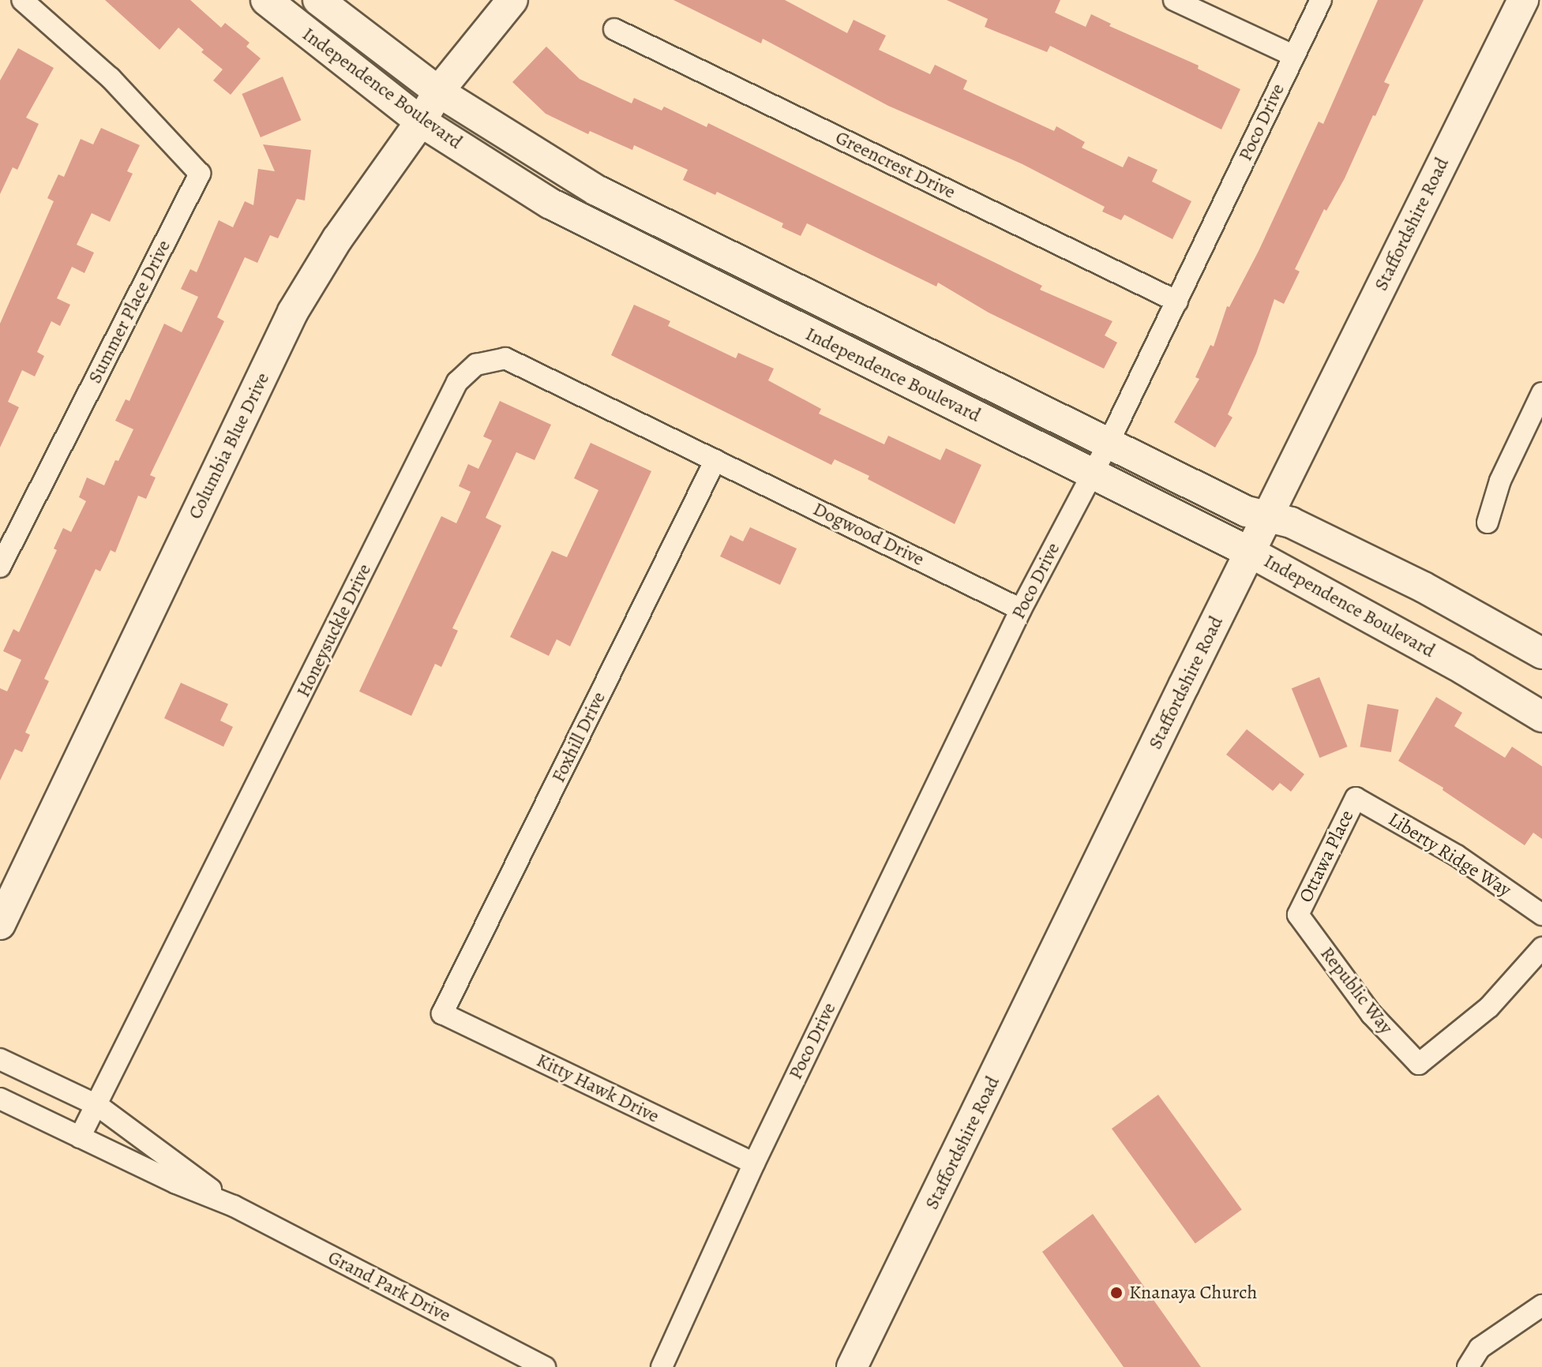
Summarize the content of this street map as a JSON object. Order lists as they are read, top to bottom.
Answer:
{
  "streets": {
    "main road": ["Independence Boulevard", "Staffordshire Road", "Columbia Blue Drive"],
    "street": [
      "Poco Drive",
      "Greencrest Drive",
      "Summer Place Drive",
      "Dogwood Drive",
      "Honeysuckle Drive",
      "Foxhill Drive",
      "Liberty Ridge Way",
      "Ottawa Place",
      "Republic Way",
      "Kitty Hawk Drive",
      "Grand Park Drive"
    ]
  },
  "crossings": [
    ["Independence Boulevard", "Poco Drive"],
    ["Independence Boulevard", "Staffordshire Road"],
    ["Independence Boulevard", "Columbia Blue Drive"],
    ["Poco Drive", "Greencrest Drive"],
    ["Poco Drive", "Dogwood Drive"],
    ["Poco Drive", "Kitty Hawk Drive"],
    ["Dogwood Drive", "Honeysuckle Drive"],
    ["Dogwood Drive", "Foxhill Drive"],
    ["Honeysuckle Drive", "Foxhill Drive"],
    ["Honeysuckle Drive", "Grand Park Drive"],
    ["Foxhill Drive", "Kitty Hawk Drive"],
    ["Liberty Ridge Way", "Ottawa Place"],
    ["Ottawa Place", "Republic Way"]
  ],
  "places": ["Knanaya Church"]
}
